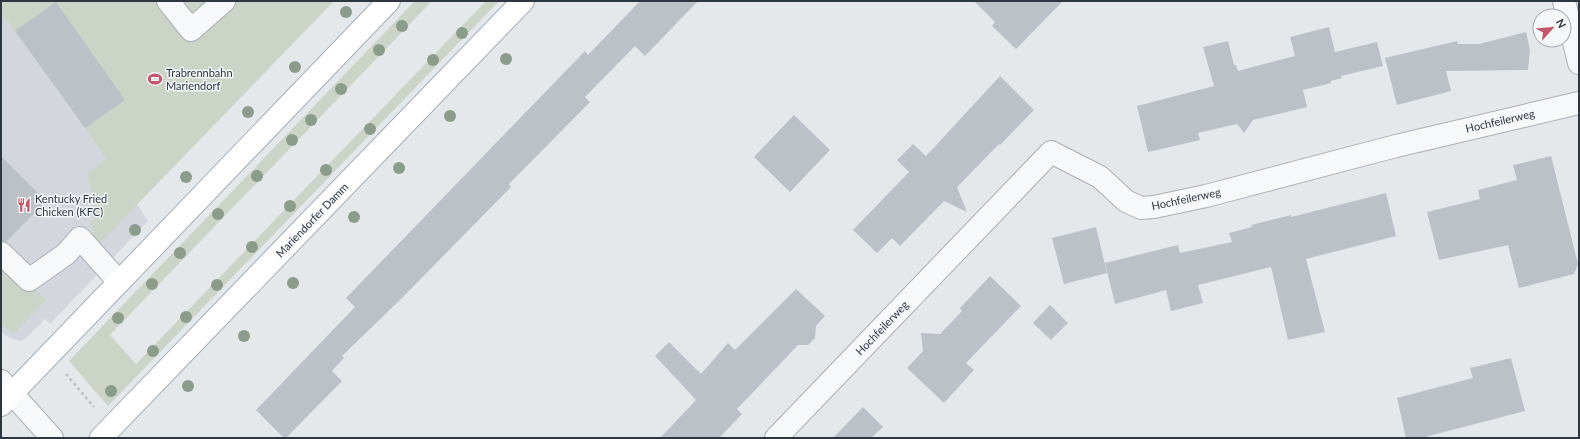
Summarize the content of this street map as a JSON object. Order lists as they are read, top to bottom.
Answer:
{
  "streets": {
    "main road": ["Mariendorfer Damm"],
    "street": ["Hochfeilerweg"]
  },
  "places": {
    "sports": ["Trabrennbahn Mariendorf"],
    "restaurant": ["Kentucky Fried Chicken (KFC)"]
  },
  "north": "top right"
}
